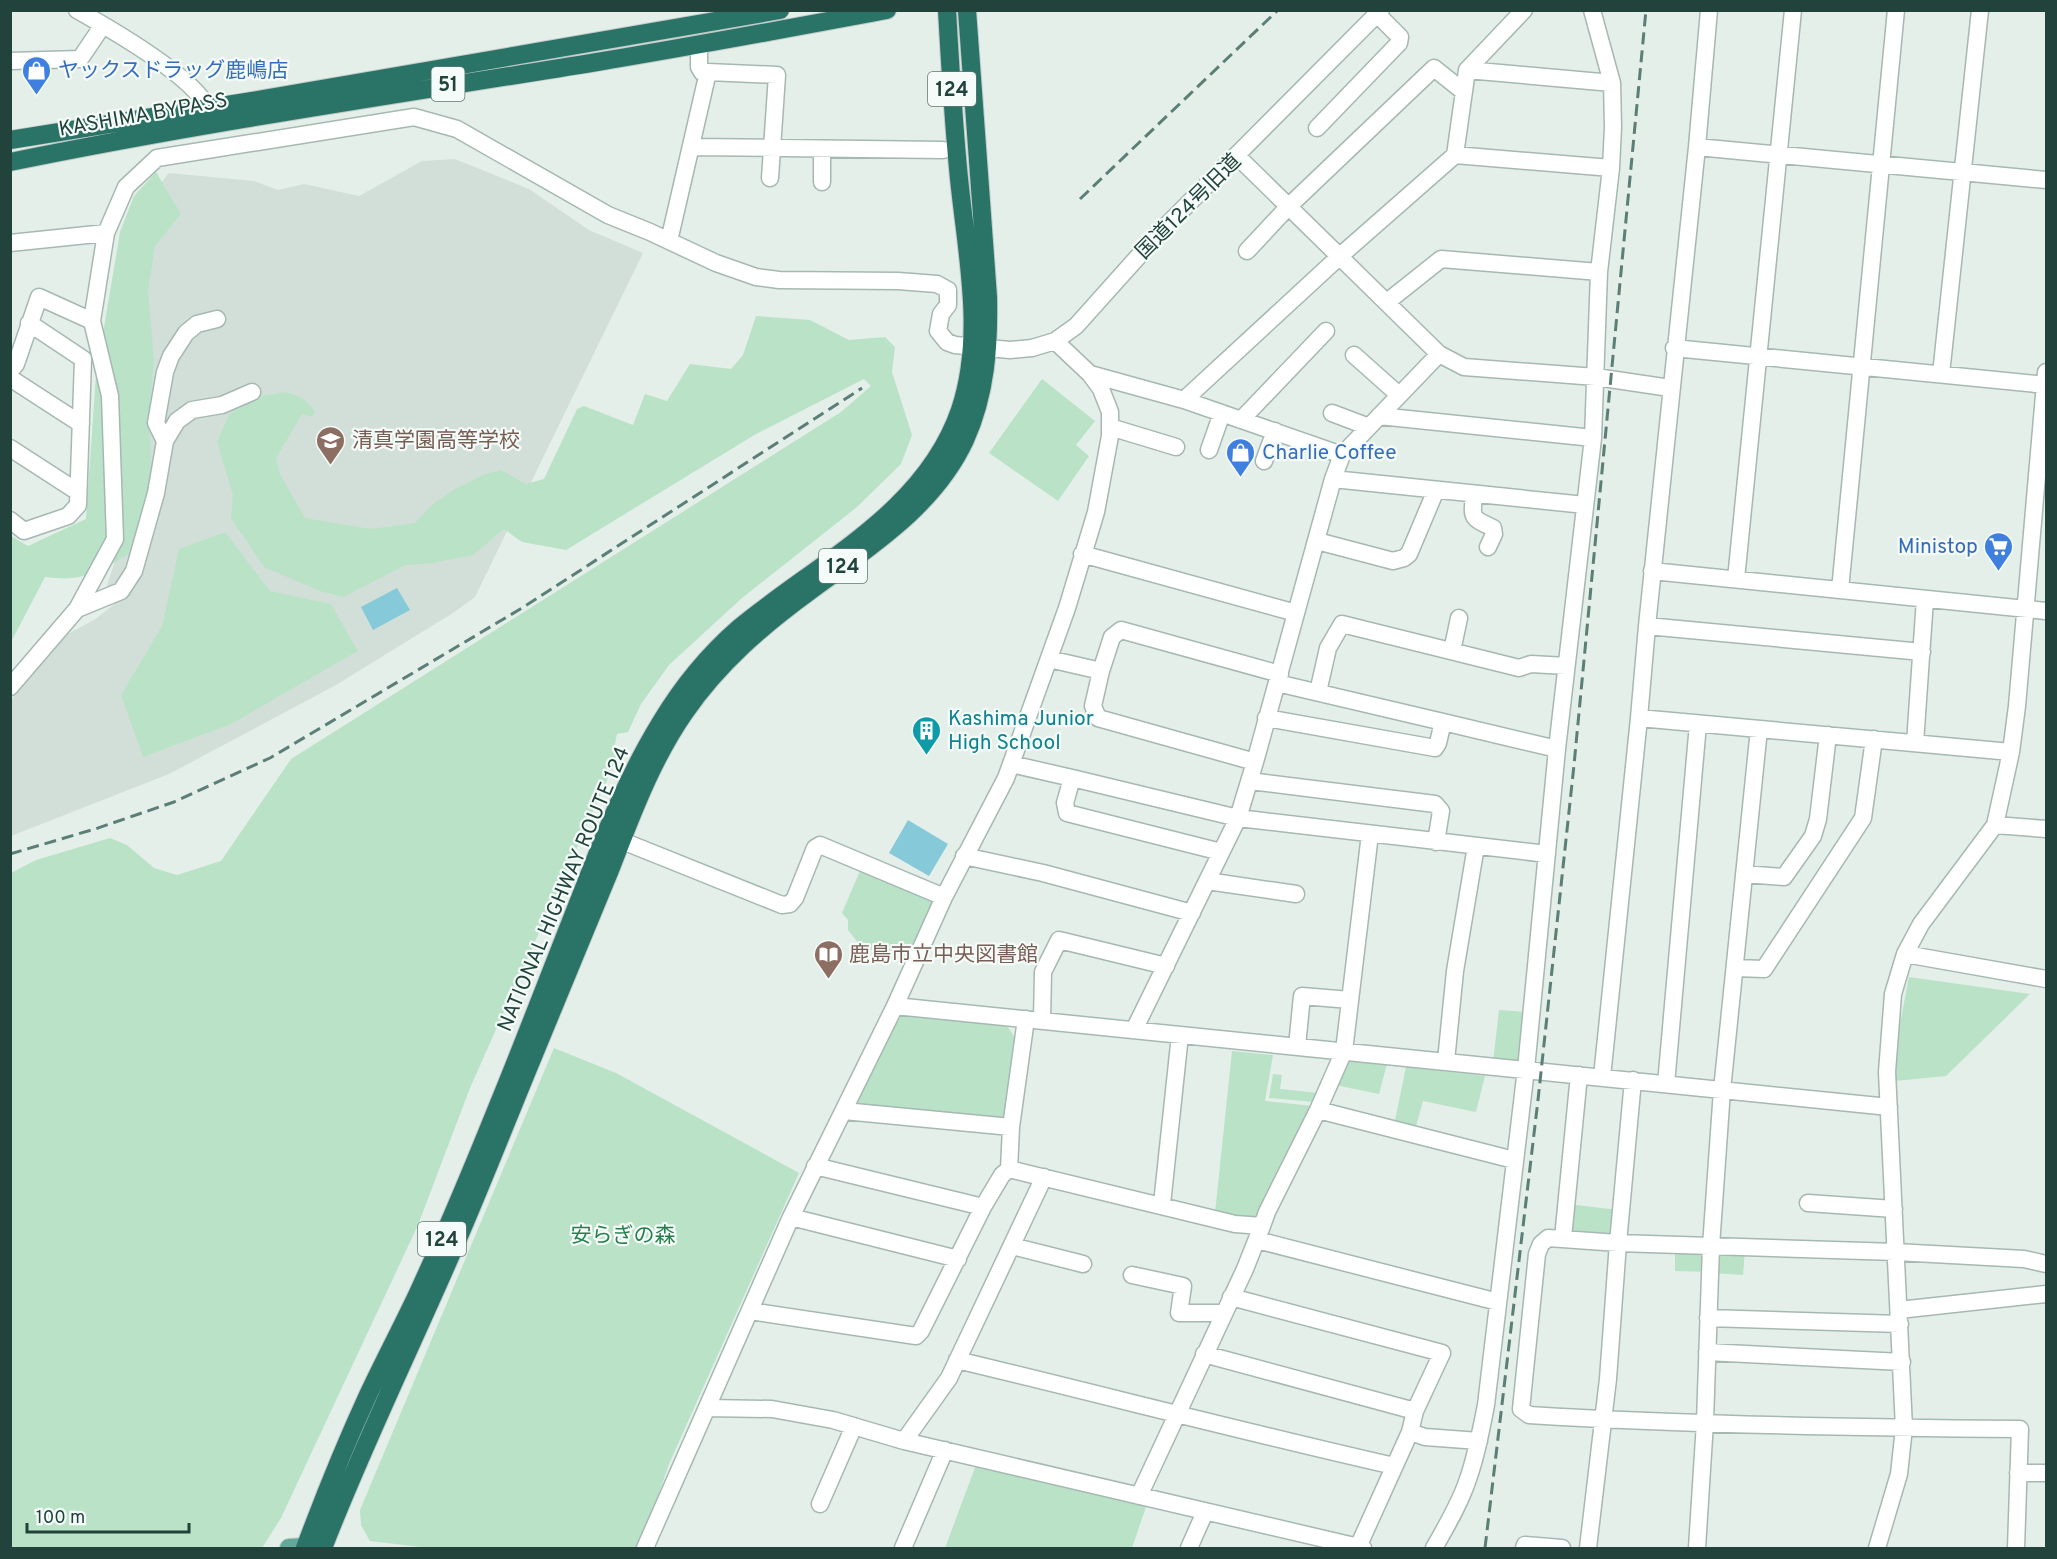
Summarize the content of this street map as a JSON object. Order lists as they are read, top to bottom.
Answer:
{
  "streets": {
    "highway": [
      "51",
      "124",
      "KASHIMA BYPASS",
      "NATIONAL HIGHWAY ROUTE 124"
    ],
    "street": ["国道124号旧道"]
  },
  "crossings": [
    ["国道124号旧道", "NATIONAL HIGHWAY ROUTE 124"]
  ],
  "parks": ["安らぎの森"],
  "places": {
    "shop": ["ヤックスドラッグ鹿嶋店", "Charlie Coffee"],
    "school or university": ["清真学園高等学校"],
    "supermarket": ["Ministop"],
    "building": ["Kashima Junior High School"],
    "library": ["鹿島市立中央図書館"]
  },
  "scale_bar": "100 m"
}
